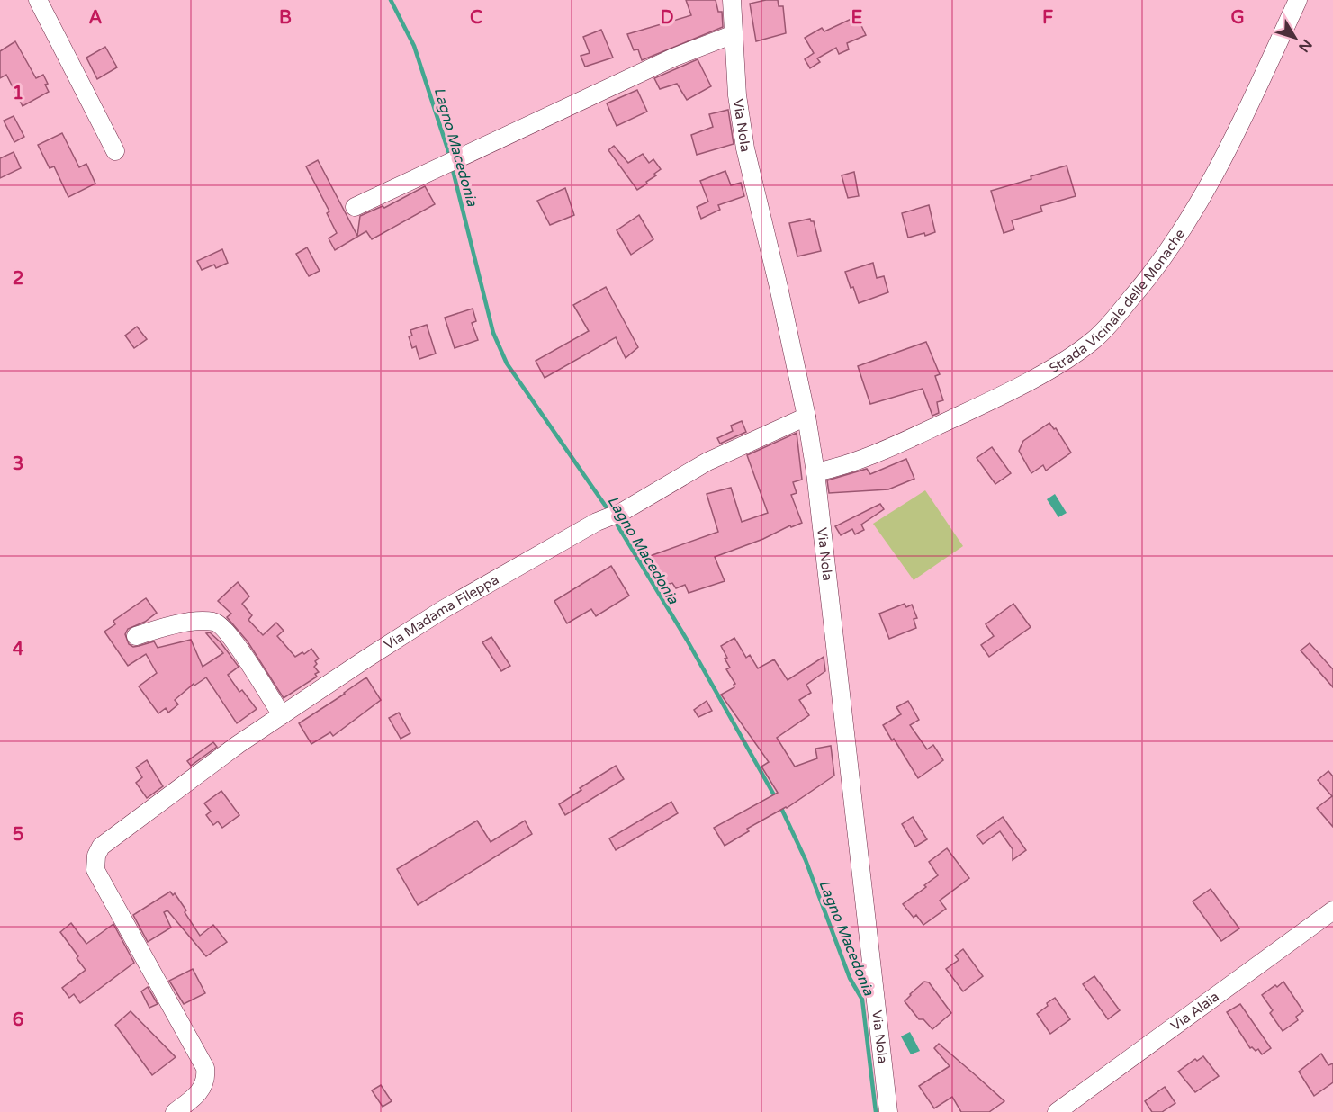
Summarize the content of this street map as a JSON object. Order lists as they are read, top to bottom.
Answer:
{
  "streets": {
    "street": [
      "Via Nola",
      "Strada Vicinale delle Monache",
      "Via Madama Fileppa",
      "Via Alaia"
    ]
  },
  "crossings": [
    ["Via Nola", "Strada Vicinale delle Monache"],
    ["Via Nola", "Via Madama Fileppa"]
  ],
  "water": ["Lagno Macedonia"],
  "north": "bottom right",
  "grid": {
    "columns": [
      "A",
      "B",
      "C",
      "D",
      "E",
      "F",
      "G"
    ],
    "rows": [
      "1",
      "2",
      "3",
      "4",
      "5",
      "6"
    ]
  }
}
